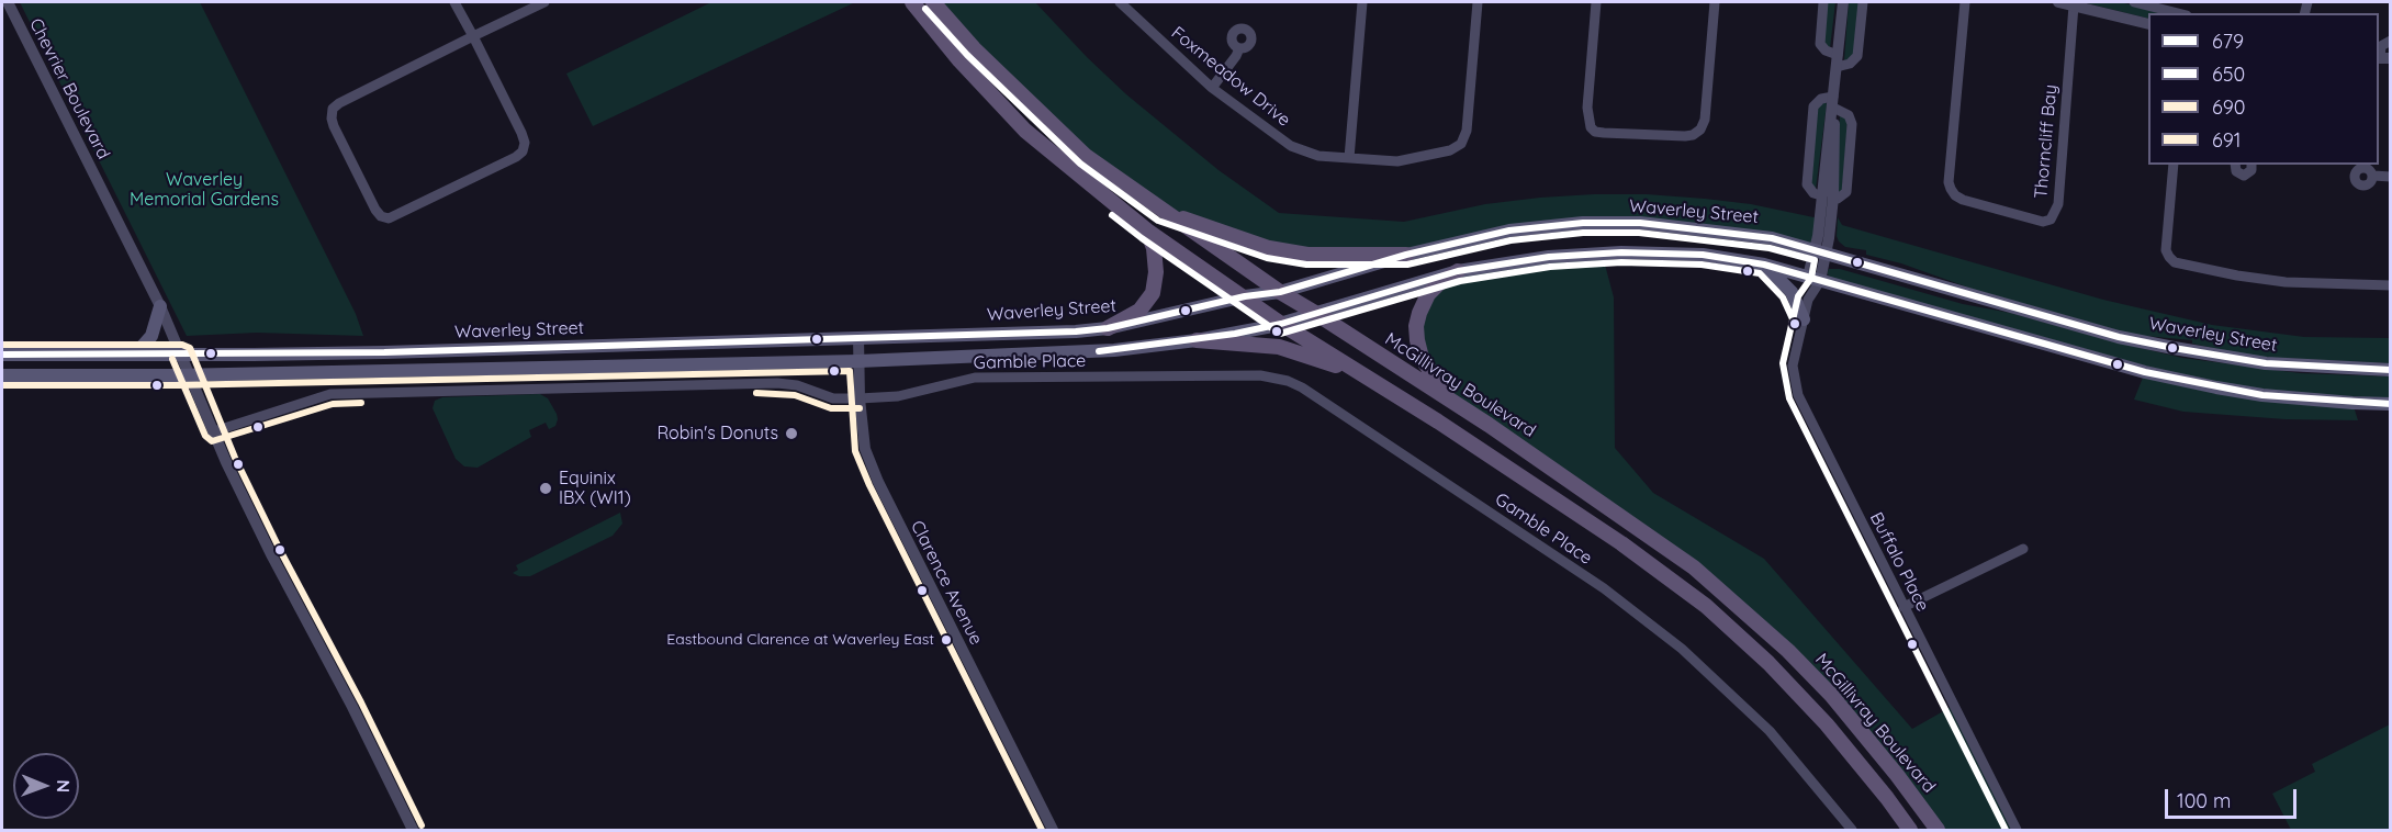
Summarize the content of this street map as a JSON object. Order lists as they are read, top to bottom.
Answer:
{
  "streets": {
    "main road": ["Waverley Street", "McGillivray Boulevard"],
    "street": [
      "Foxmeadow Drive",
      "Chevrier Boulevard",
      "Thorncliff Bay",
      "Gamble Place",
      "Buffalo Place",
      "Clarence Avenue"
    ]
  },
  "crossings": [
    ["Chevrier Boulevard", "Waverley Street"],
    ["Chevrier Boulevard", "Gamble Place"],
    ["Waverley Street", "McGillivray Boulevard"],
    ["Waverley Street", "Buffalo Place"],
    ["Waverley Street", "Clarence Avenue"],
    ["Gamble Place", "Clarence Avenue"]
  ],
  "parks": ["Waverley Memorial Gardens"],
  "places": ["Robin's Donuts", "Equinix IBX (WI1)", "Eastbound Clarence at Waverley East"],
  "lines": [
    "transit line 650",
    "transit line 679",
    "transit line 691",
    "transit line 690"
  ],
  "legend": [
    "679",
    "650",
    "690",
    "691"
  ],
  "scale_bar": "100 m",
  "north": "right"
}
